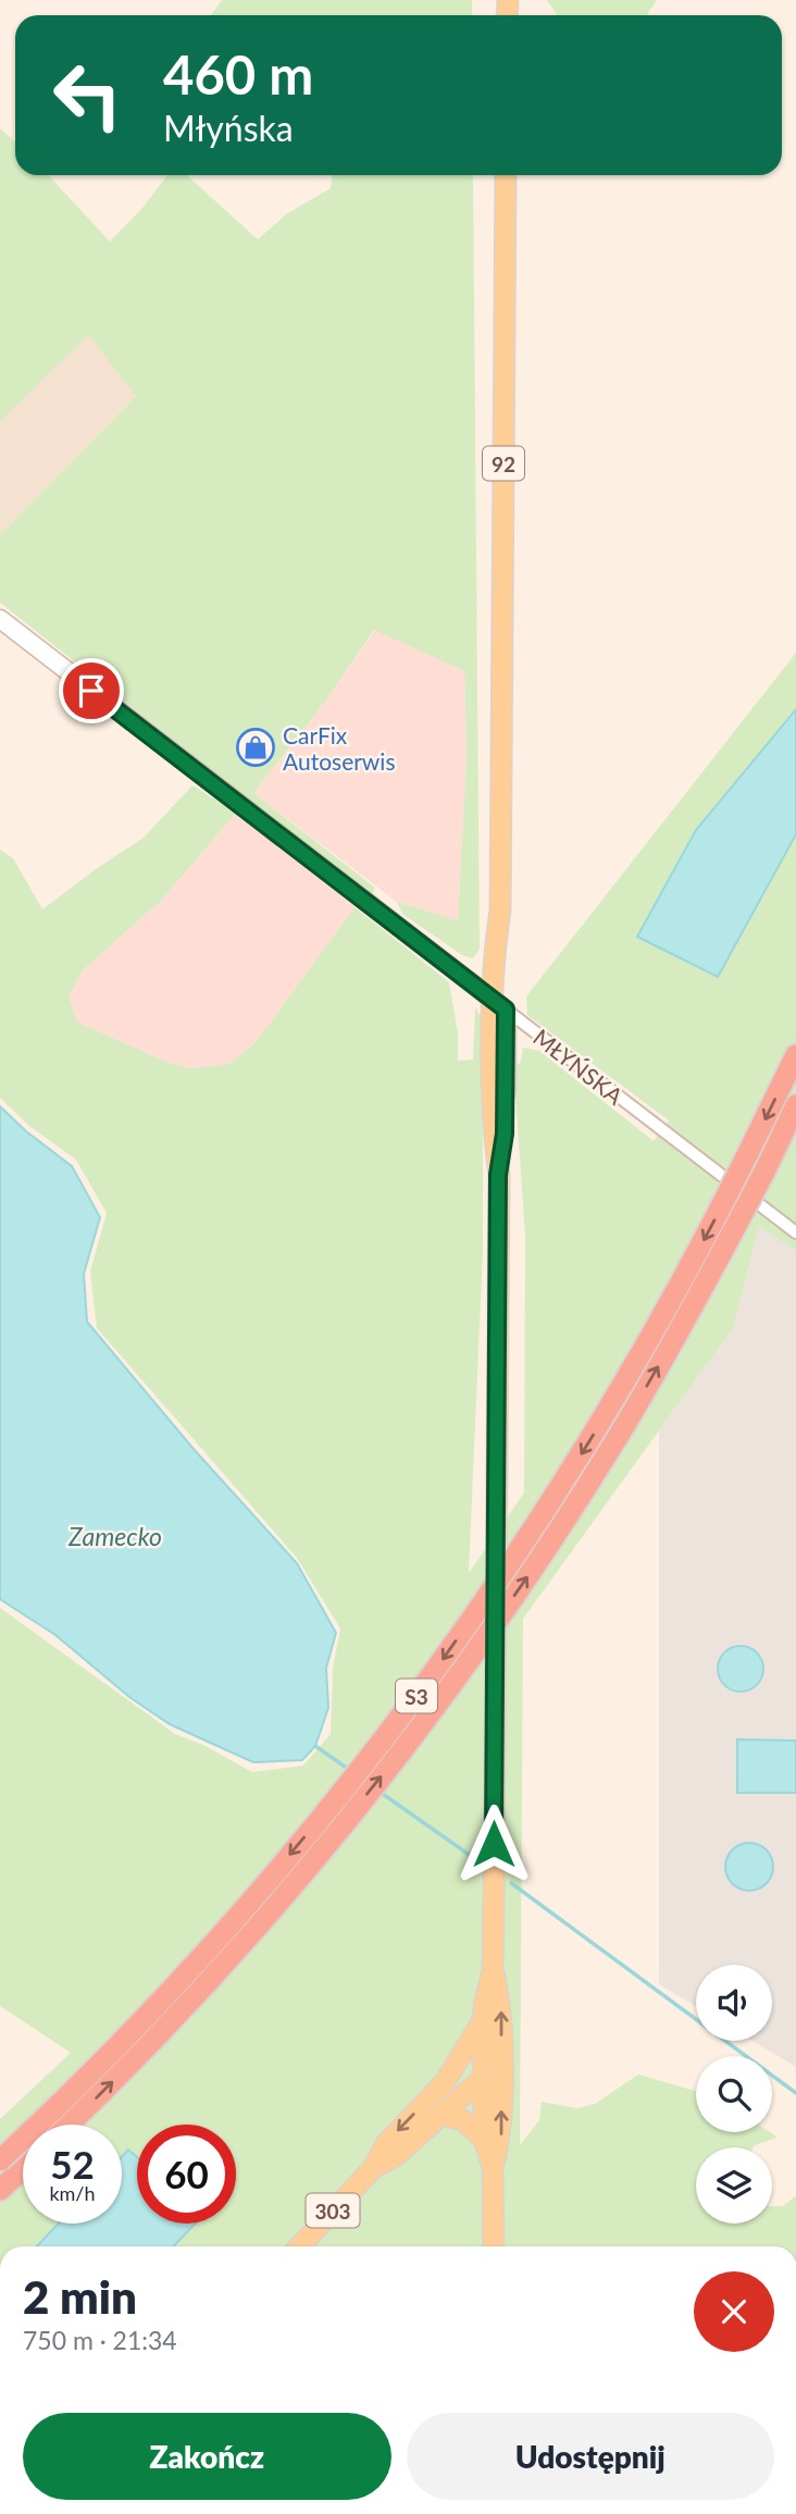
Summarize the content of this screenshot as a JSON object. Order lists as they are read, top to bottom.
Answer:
{
  "streets": {
    "highway": ["S3"],
    "main road": ["92", "303"],
    "street": ["MŁYŃSKA"]
  },
  "crossings": [
    ["92", "MŁYŃSKA"],
    ["92", "303"]
  ],
  "water": ["Zamecko"],
  "places": {
    "shop": ["CarFix Autoserwis"]
  },
  "page": {
    "turn": ["460 m", "Młyńska"],
    "speed": "52 km/h",
    "limit": "60",
    "heading": ["2 min", "750 m · 21:34"],
    "buttons": ["Zakończ", "Udostępnij"]
  }
}
